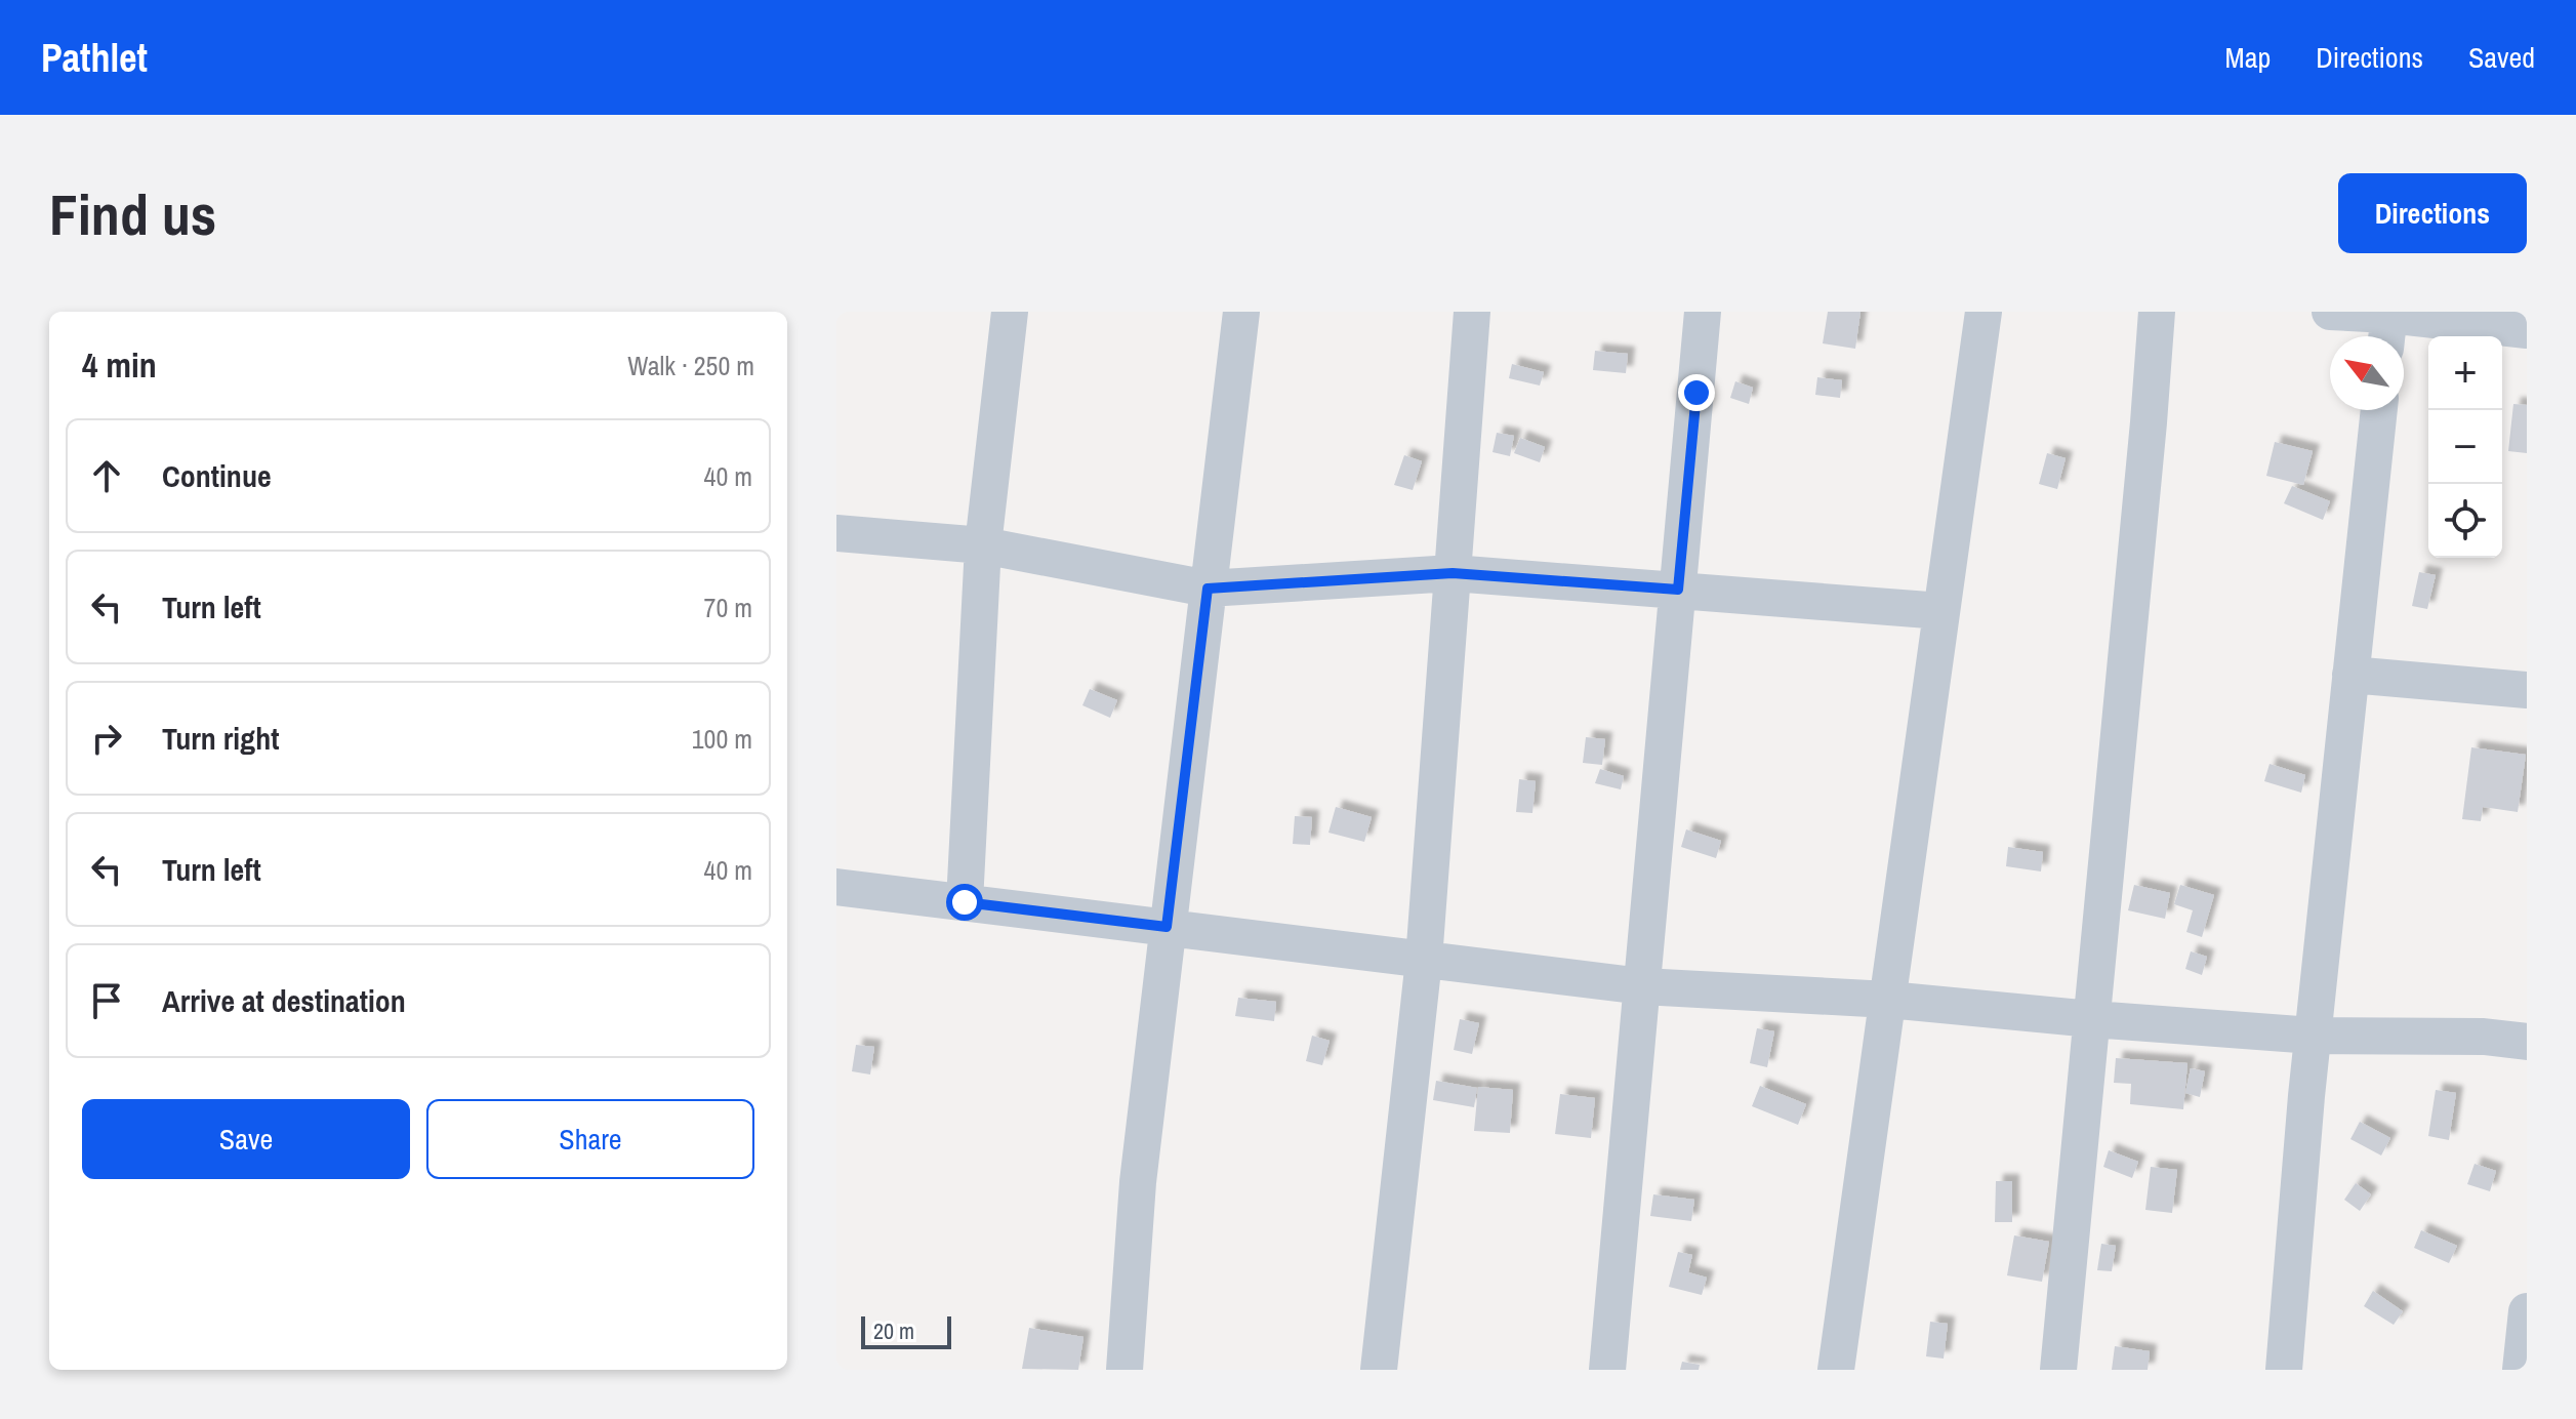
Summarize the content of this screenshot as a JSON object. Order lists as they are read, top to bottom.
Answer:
{
  "scale_bar": "20 m",
  "north": "top left",
  "page": {
    "header": "Pathlet",
    "nav": ["Map", "Directions", "Saved"],
    "buttons": [
      "Directions",
      ["Save", "Share"]
    ],
    "title": "Find us",
    "heading": ["4 min", "Walk · 250 m"],
    "map_buttons": ["+", "−"],
    "list": [
      ["Continue", "40 m"],
      ["Turn left", "70 m"],
      ["Turn right", "100 m"],
      ["Turn left", "40 m"],
      "Arrive at destination"
    ],
    "scale": "20 m"
  }
}
